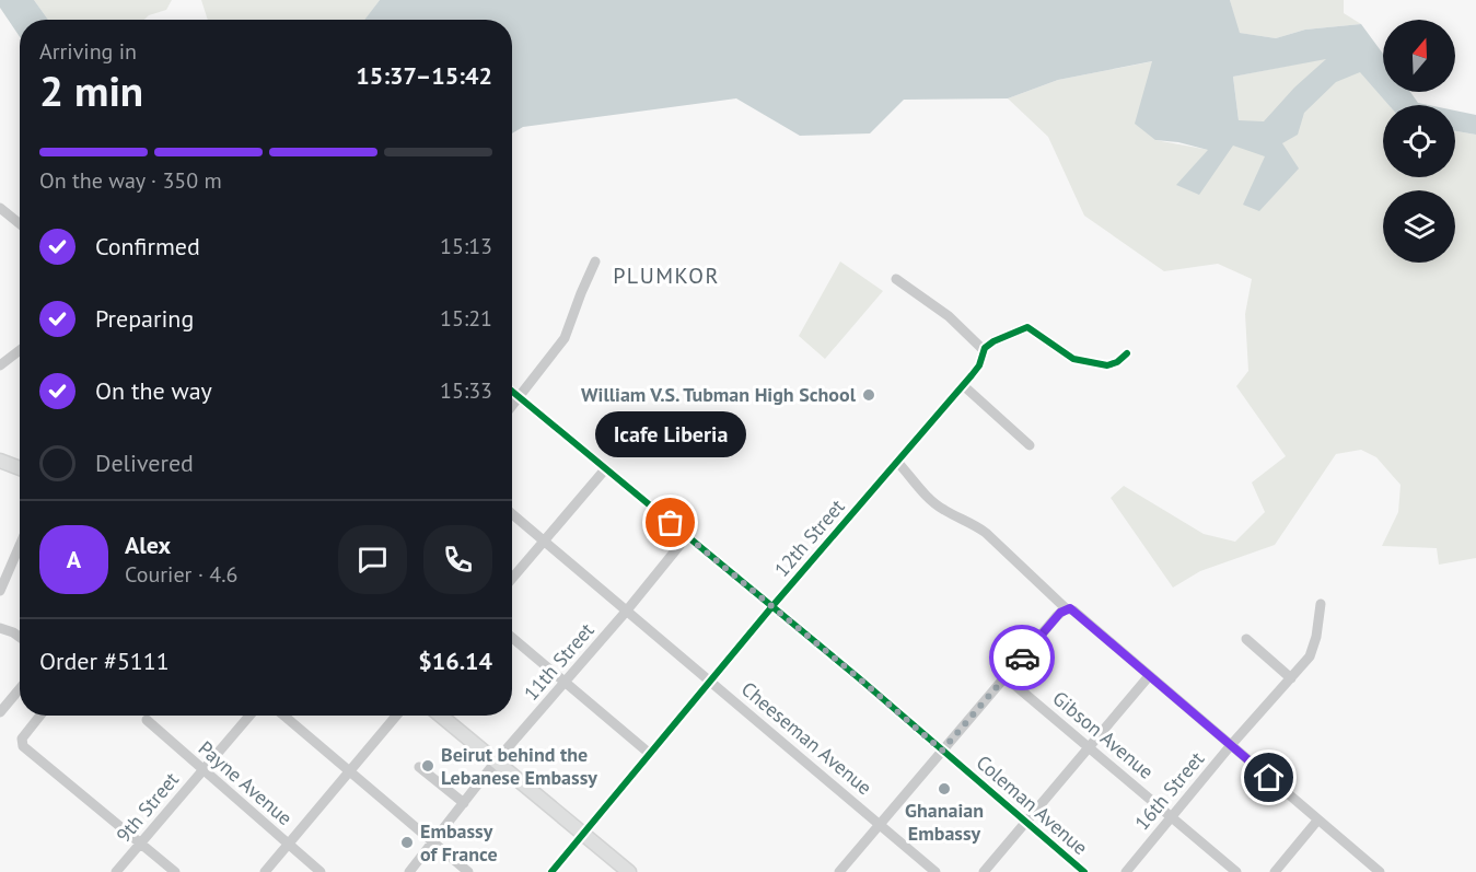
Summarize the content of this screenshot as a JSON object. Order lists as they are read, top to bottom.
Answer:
{
  "streets": {
    "street": [
      "12th Street",
      "11th Street",
      "Gibson Avenue",
      "Cheeseman Avenue",
      "Payne Avenue",
      "16th Street",
      "Coleman Avenue",
      "9th Street"
    ]
  },
  "crossings": [
    ["12th Street", "Cheeseman Avenue"],
    ["12th Street", "Coleman Avenue"],
    ["11th Street", "Cheeseman Avenue"],
    ["11th Street", "Coleman Avenue"],
    ["Gibson Avenue", "16th Street"],
    ["Payne Avenue", "9th Street"]
  ],
  "districts": ["PLUMKOR"],
  "places": [
    "William V.S. Tubman High School",
    "Icafe Liberia",
    "Beirut behind the Lebanese Embassy",
    "Ghanaian Embassy",
    "Embassy of France"
  ],
  "north": "top",
  "page": {
    "heading": ["2 min", "Arriving in", "15:37–15:42"],
    "panel": [
      "Alex",
      "Courier · 4.6",
      "Order #5111",
      "$16.14"
    ],
    "bar": "On the way · 350 m",
    "list": [
      ["Confirmed", "15:13"],
      ["Preparing", "15:21"],
      ["On the way", "15:33"],
      "Delivered"
    ],
    "bubble": "Icafe Liberia",
    "round": "A"
  }
}
